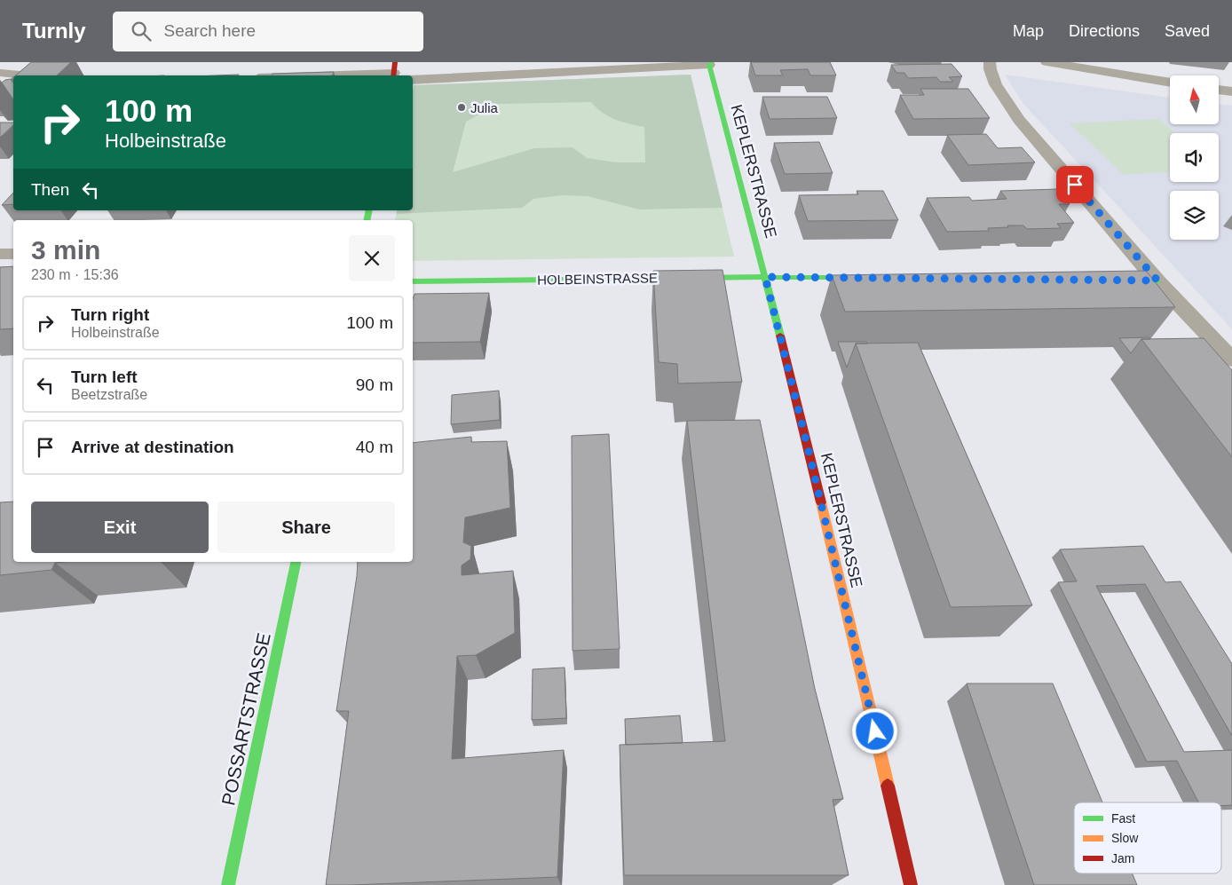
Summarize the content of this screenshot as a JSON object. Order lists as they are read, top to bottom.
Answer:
{
  "streets": {
    "street": ["KEPLERSTRASSE", "HOLBEINSTRASSE", "POSSARTSTRASSE"]
  },
  "crossings": [
    ["KEPLERSTRASSE", "HOLBEINSTRASSE"]
  ],
  "places": ["Julia"],
  "legend": ["Fast", "Slow", "Jam"],
  "north": "top",
  "page": {
    "header": "Turnly",
    "search": "Search here",
    "nav": ["Map", "Directions", "Saved"],
    "turn": ["100 m", "Holbeinstraße"],
    "then": "Then",
    "heading": ["3 min", "230 m · 15:36"],
    "list": [
      {
        "name": "Turn right",
        "note": "Holbeinstraße",
        "value": "100 m"
      },
      {
        "name": "Turn left",
        "note": "Beetzstraße",
        "value": "90 m"
      },
      {
        "name": "Arrive at destination",
        "value": "40 m"
      }
    ],
    "buttons": ["Exit", "Share"]
  }
}
